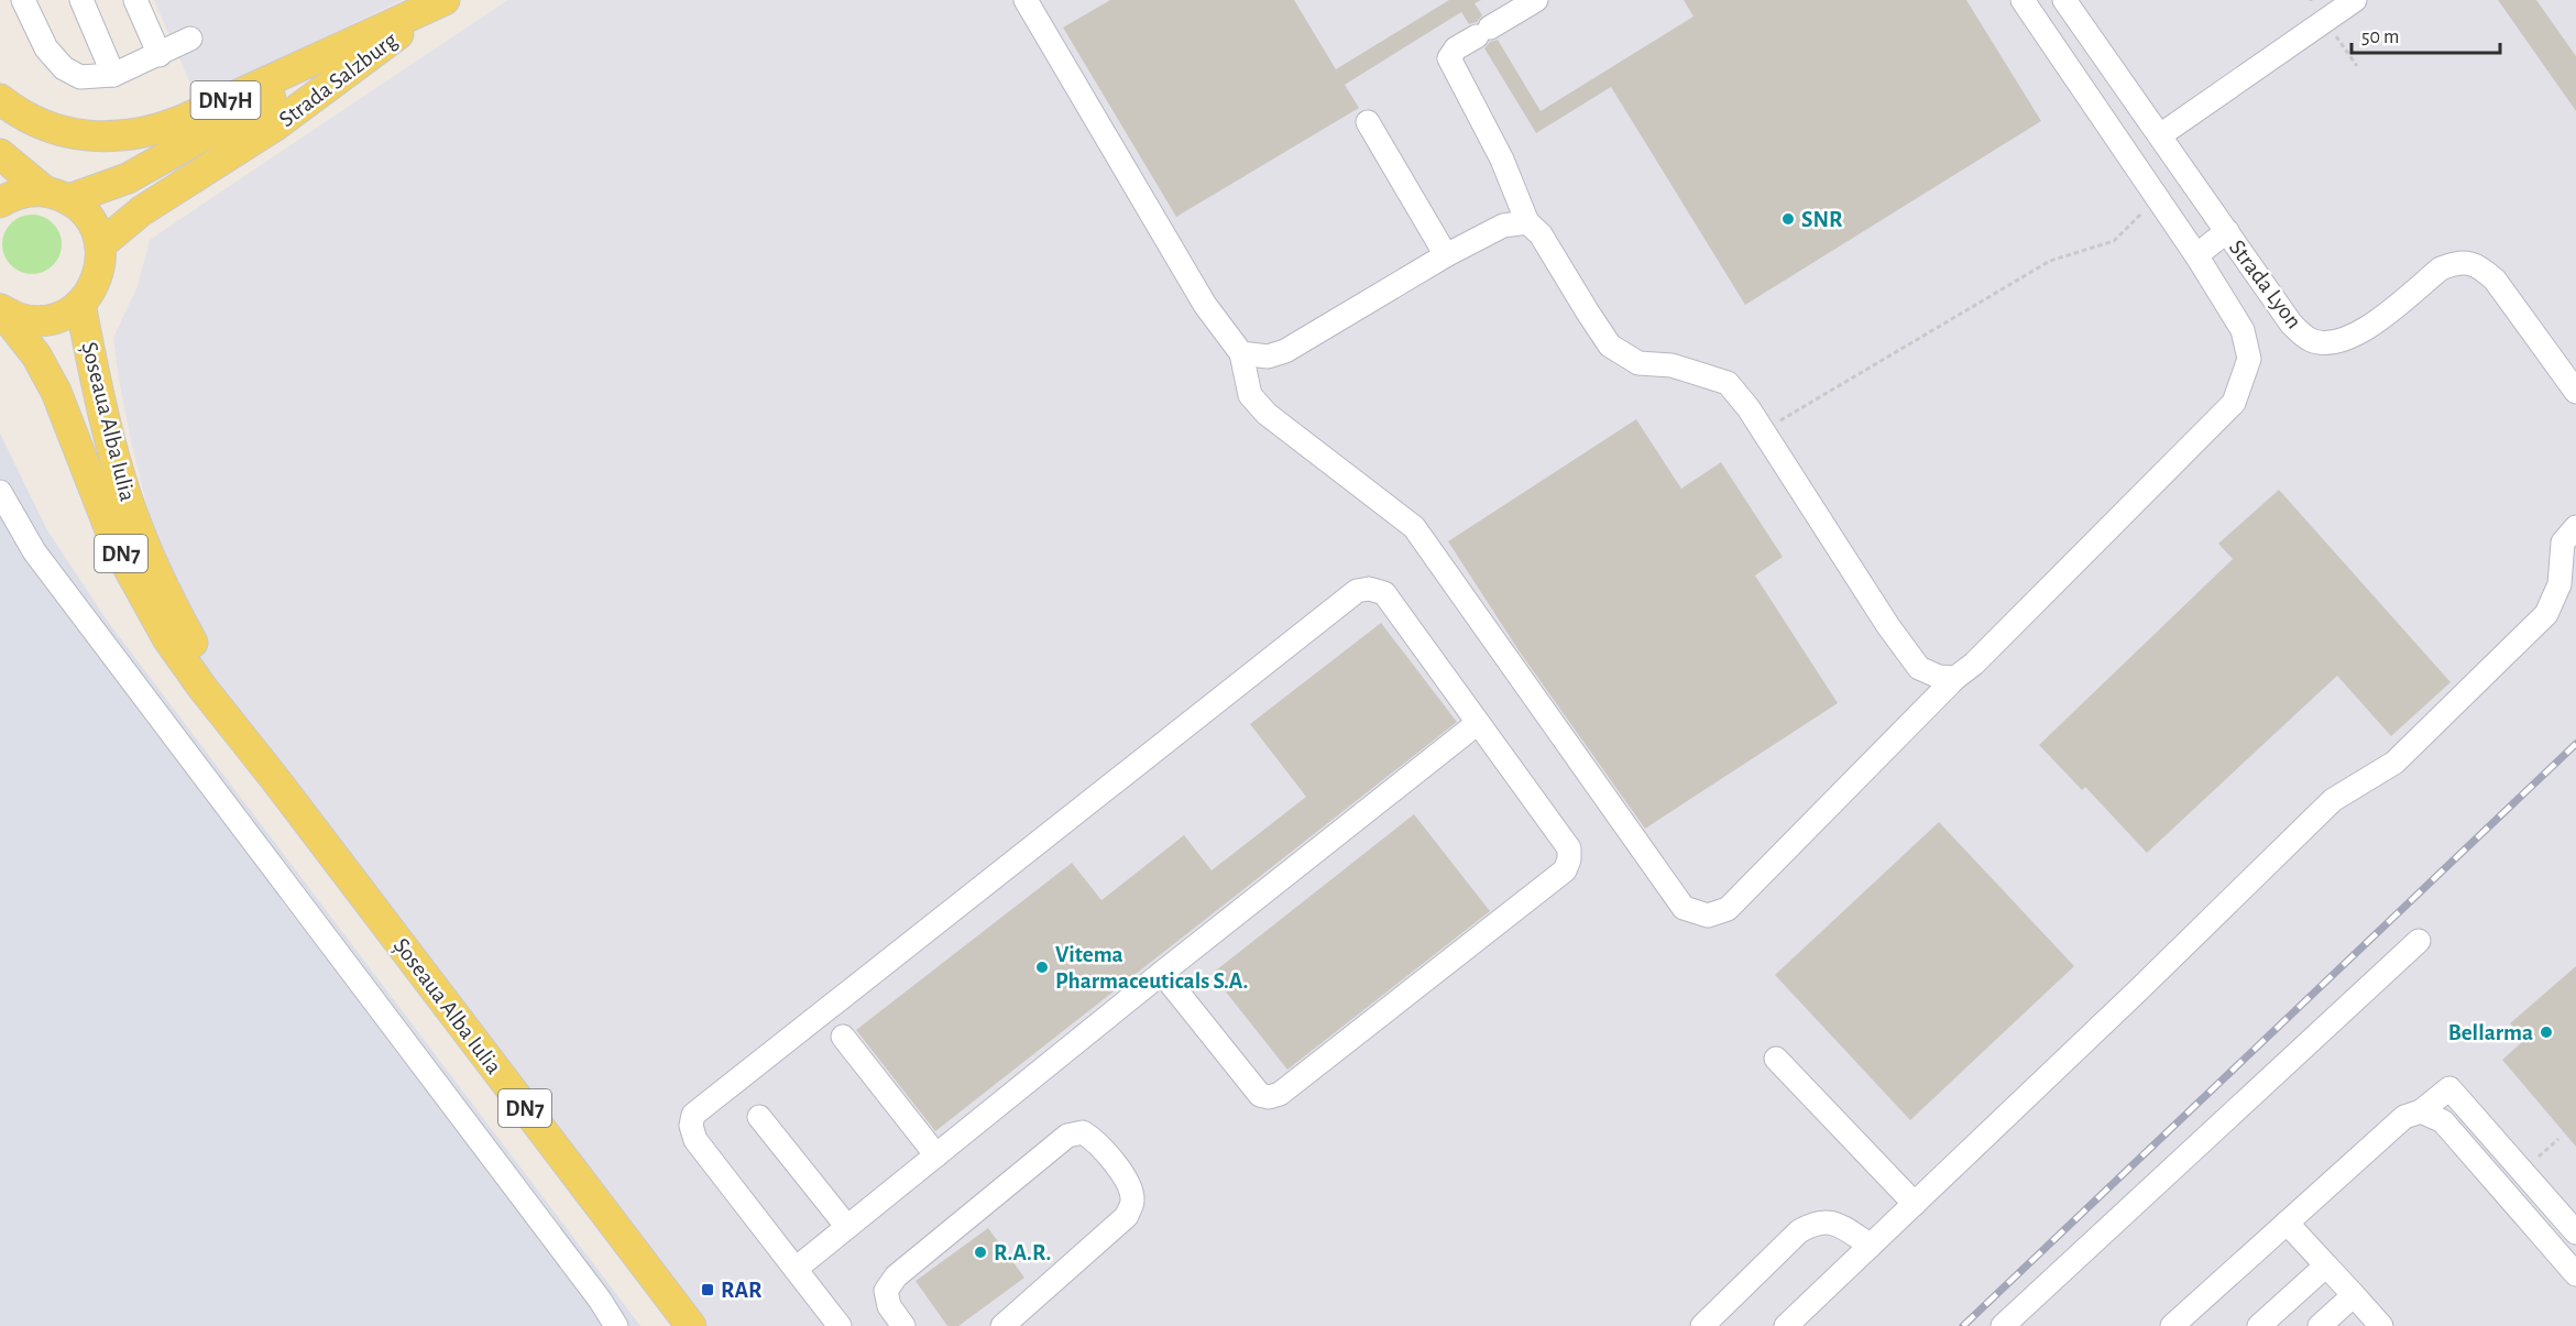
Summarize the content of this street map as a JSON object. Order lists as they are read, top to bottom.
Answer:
{
  "streets": {
    "main road": [
      "Strada Salzburg",
      "DN7H",
      "Șoseaua Alba Iulia",
      "DN7"
    ],
    "street": ["Strada Lyon"]
  },
  "crossings": [
    ["Strada Salzburg", "DN7H"],
    ["Șoseaua Alba Iulia", "DN7"]
  ],
  "places": {
    "other": [
      "SNR",
      "Vitema Pharmaceuticals S.A.",
      "Bellarma",
      "R.A.R."
    ],
    "transit": ["RAR"]
  },
  "scale_bar": "50 m"
}
